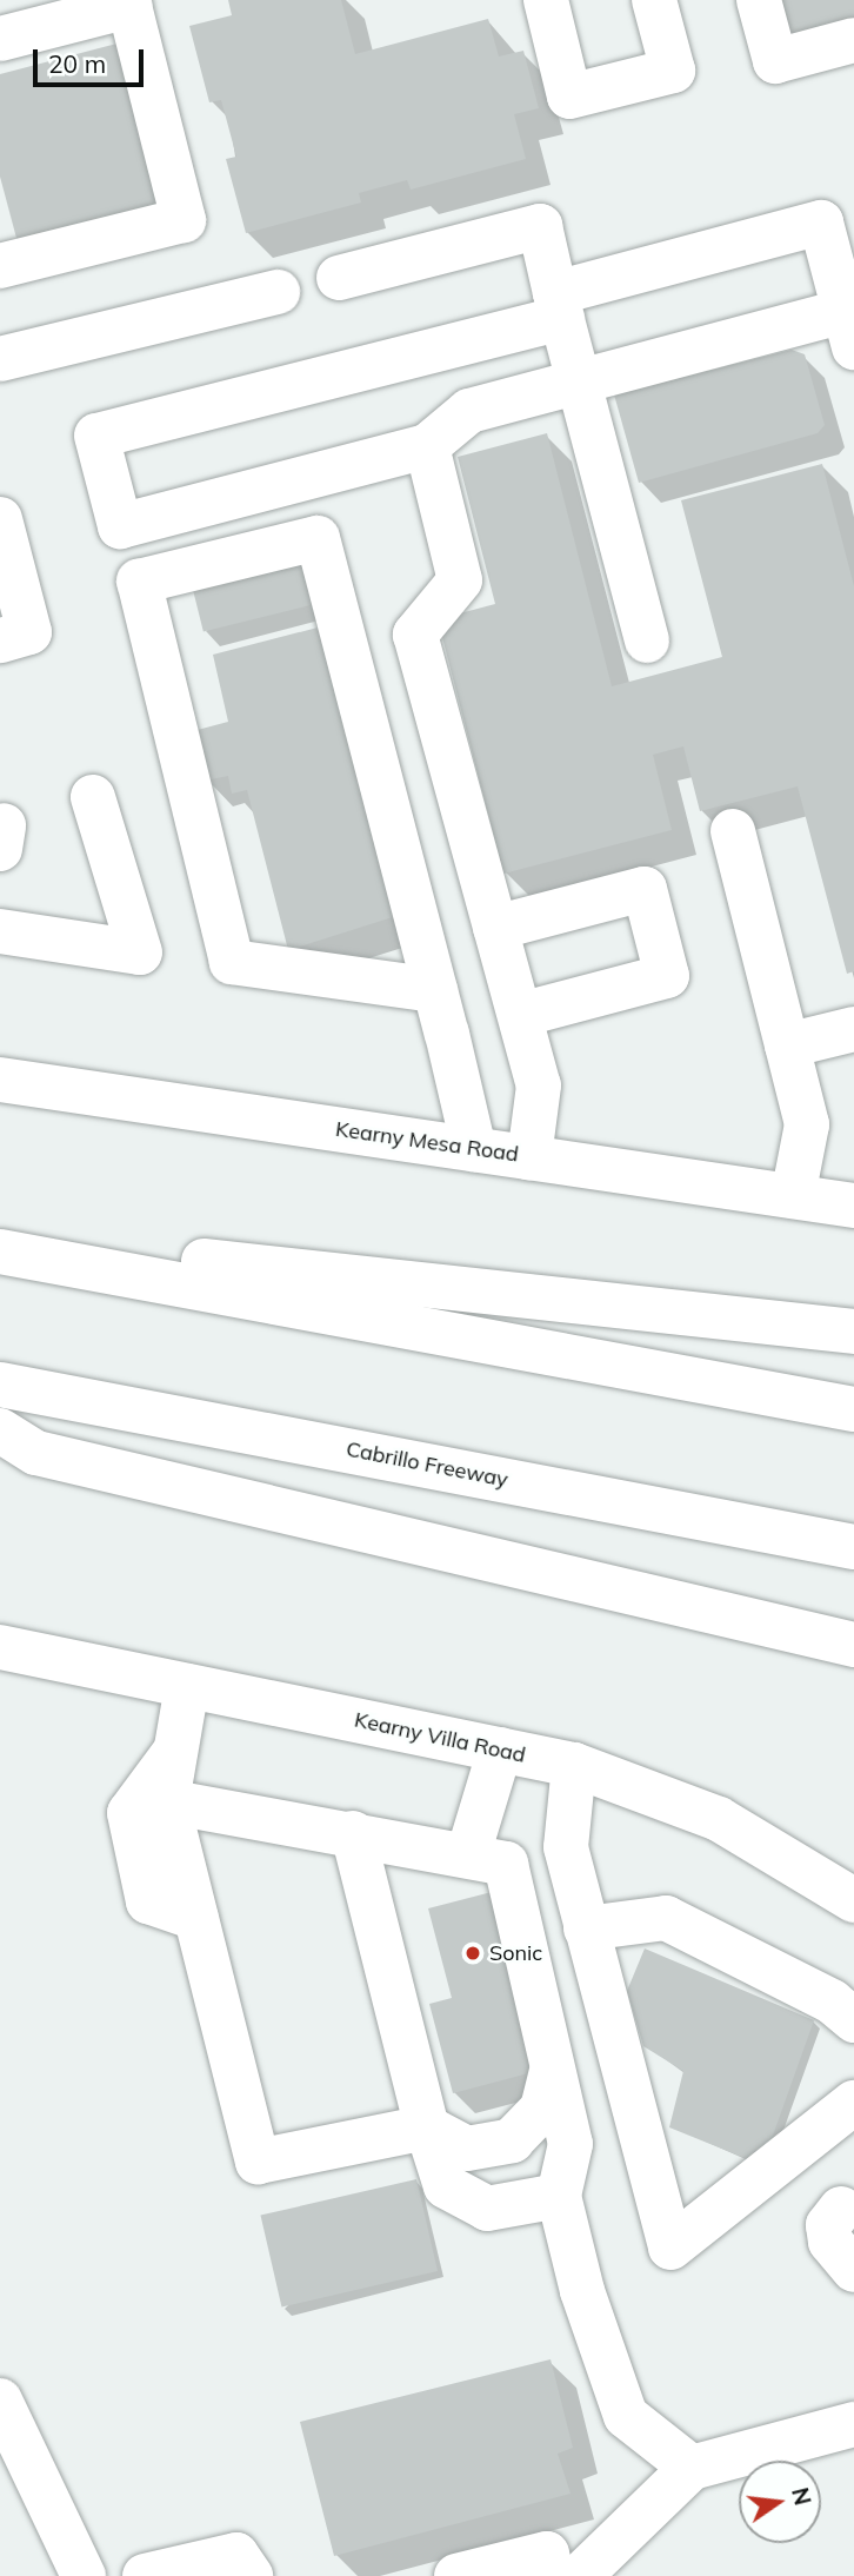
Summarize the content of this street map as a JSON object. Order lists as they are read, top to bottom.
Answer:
{
  "streets": {
    "main road": ["Kearny Mesa Road", "Cabrillo Freeway", "Kearny Villa Road"]
  },
  "places": ["Sonic"],
  "scale_bar": "20 m",
  "north": "right"
}
